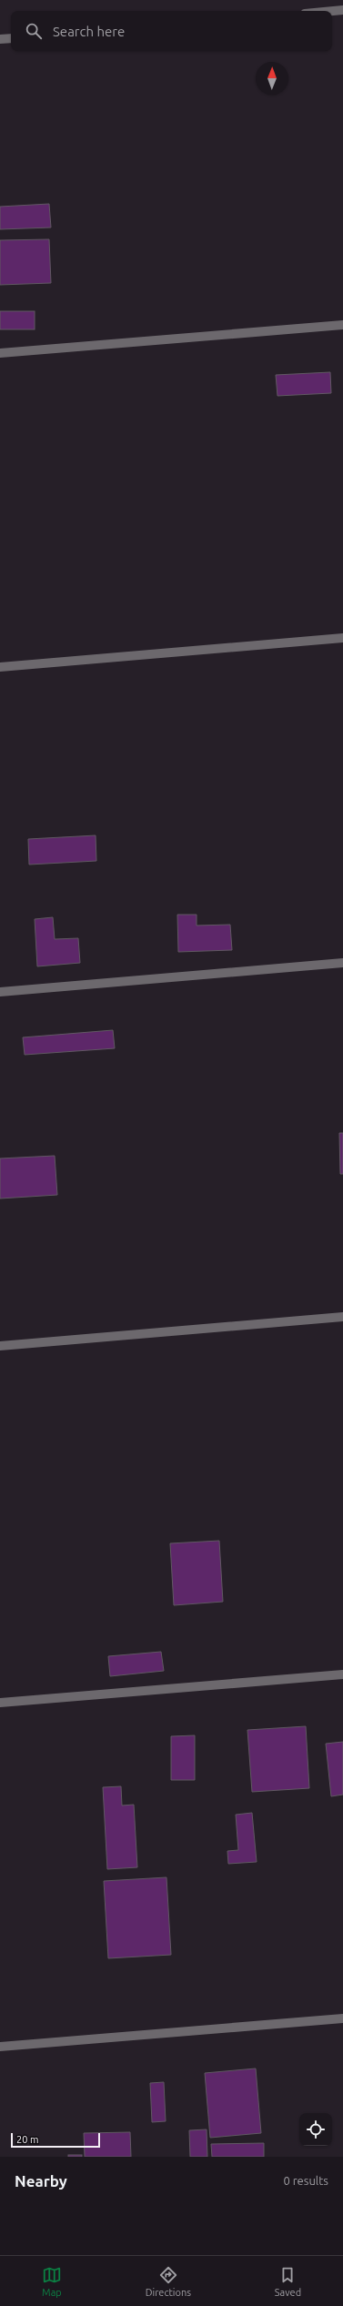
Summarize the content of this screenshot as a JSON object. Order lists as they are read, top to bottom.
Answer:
{
  "scale_bar": "20 m",
  "north": "top",
  "page": {
    "search": "Search here",
    "scale": "20 m",
    "heading": ["Nearby", "0 results"],
    "nav": ["Map", "Directions", "Saved"]
  }
}
